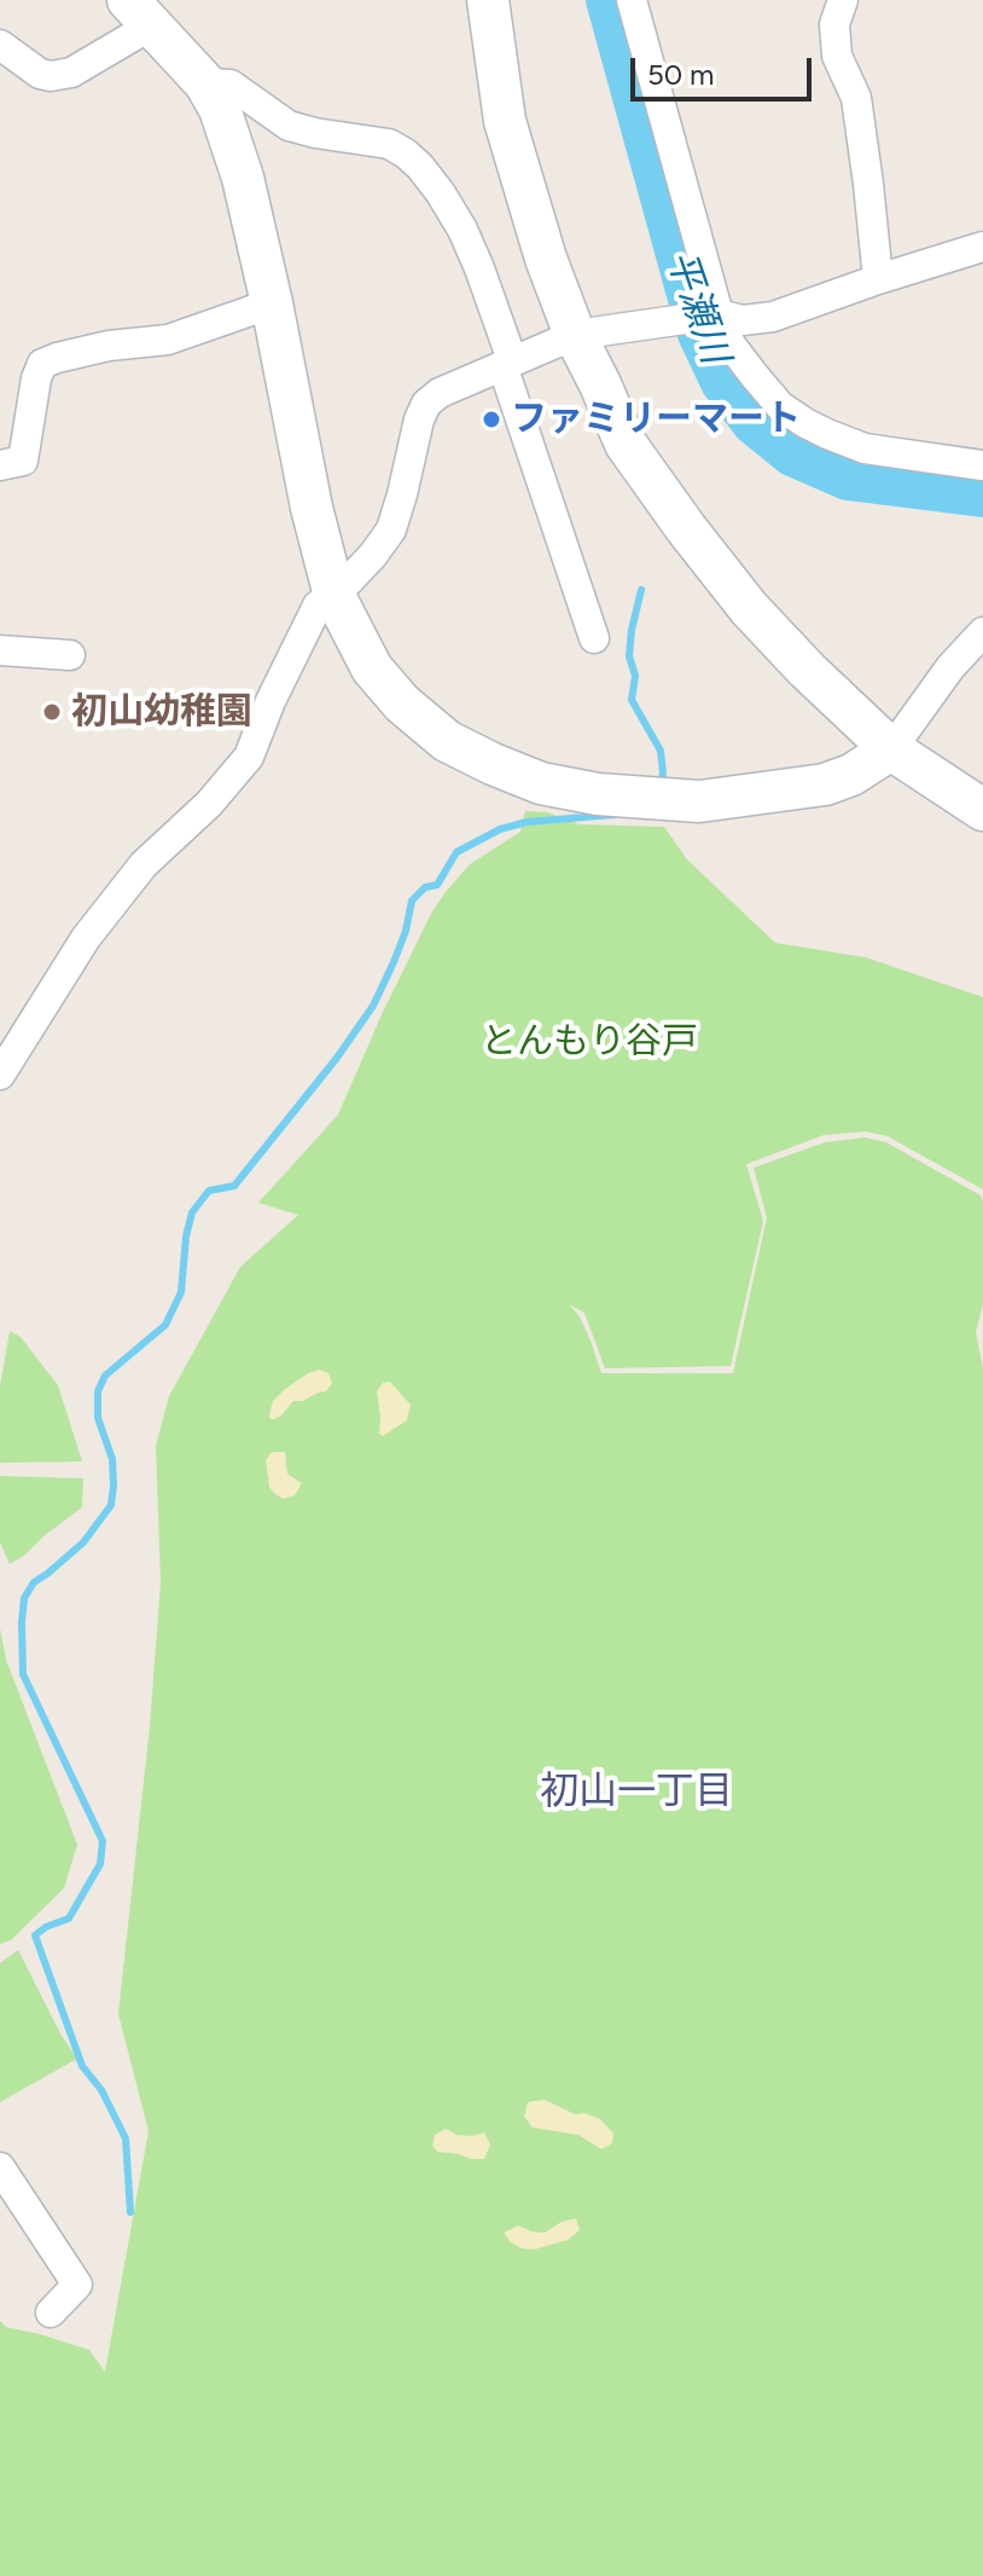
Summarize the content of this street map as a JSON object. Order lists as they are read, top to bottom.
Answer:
{
  "districts": ["初山一丁目"],
  "water": ["平瀬川"],
  "parks": ["とんもり谷戸"],
  "places": ["ファミリーマート", "初山幼稚園"],
  "scale_bar": "50 m"
}
